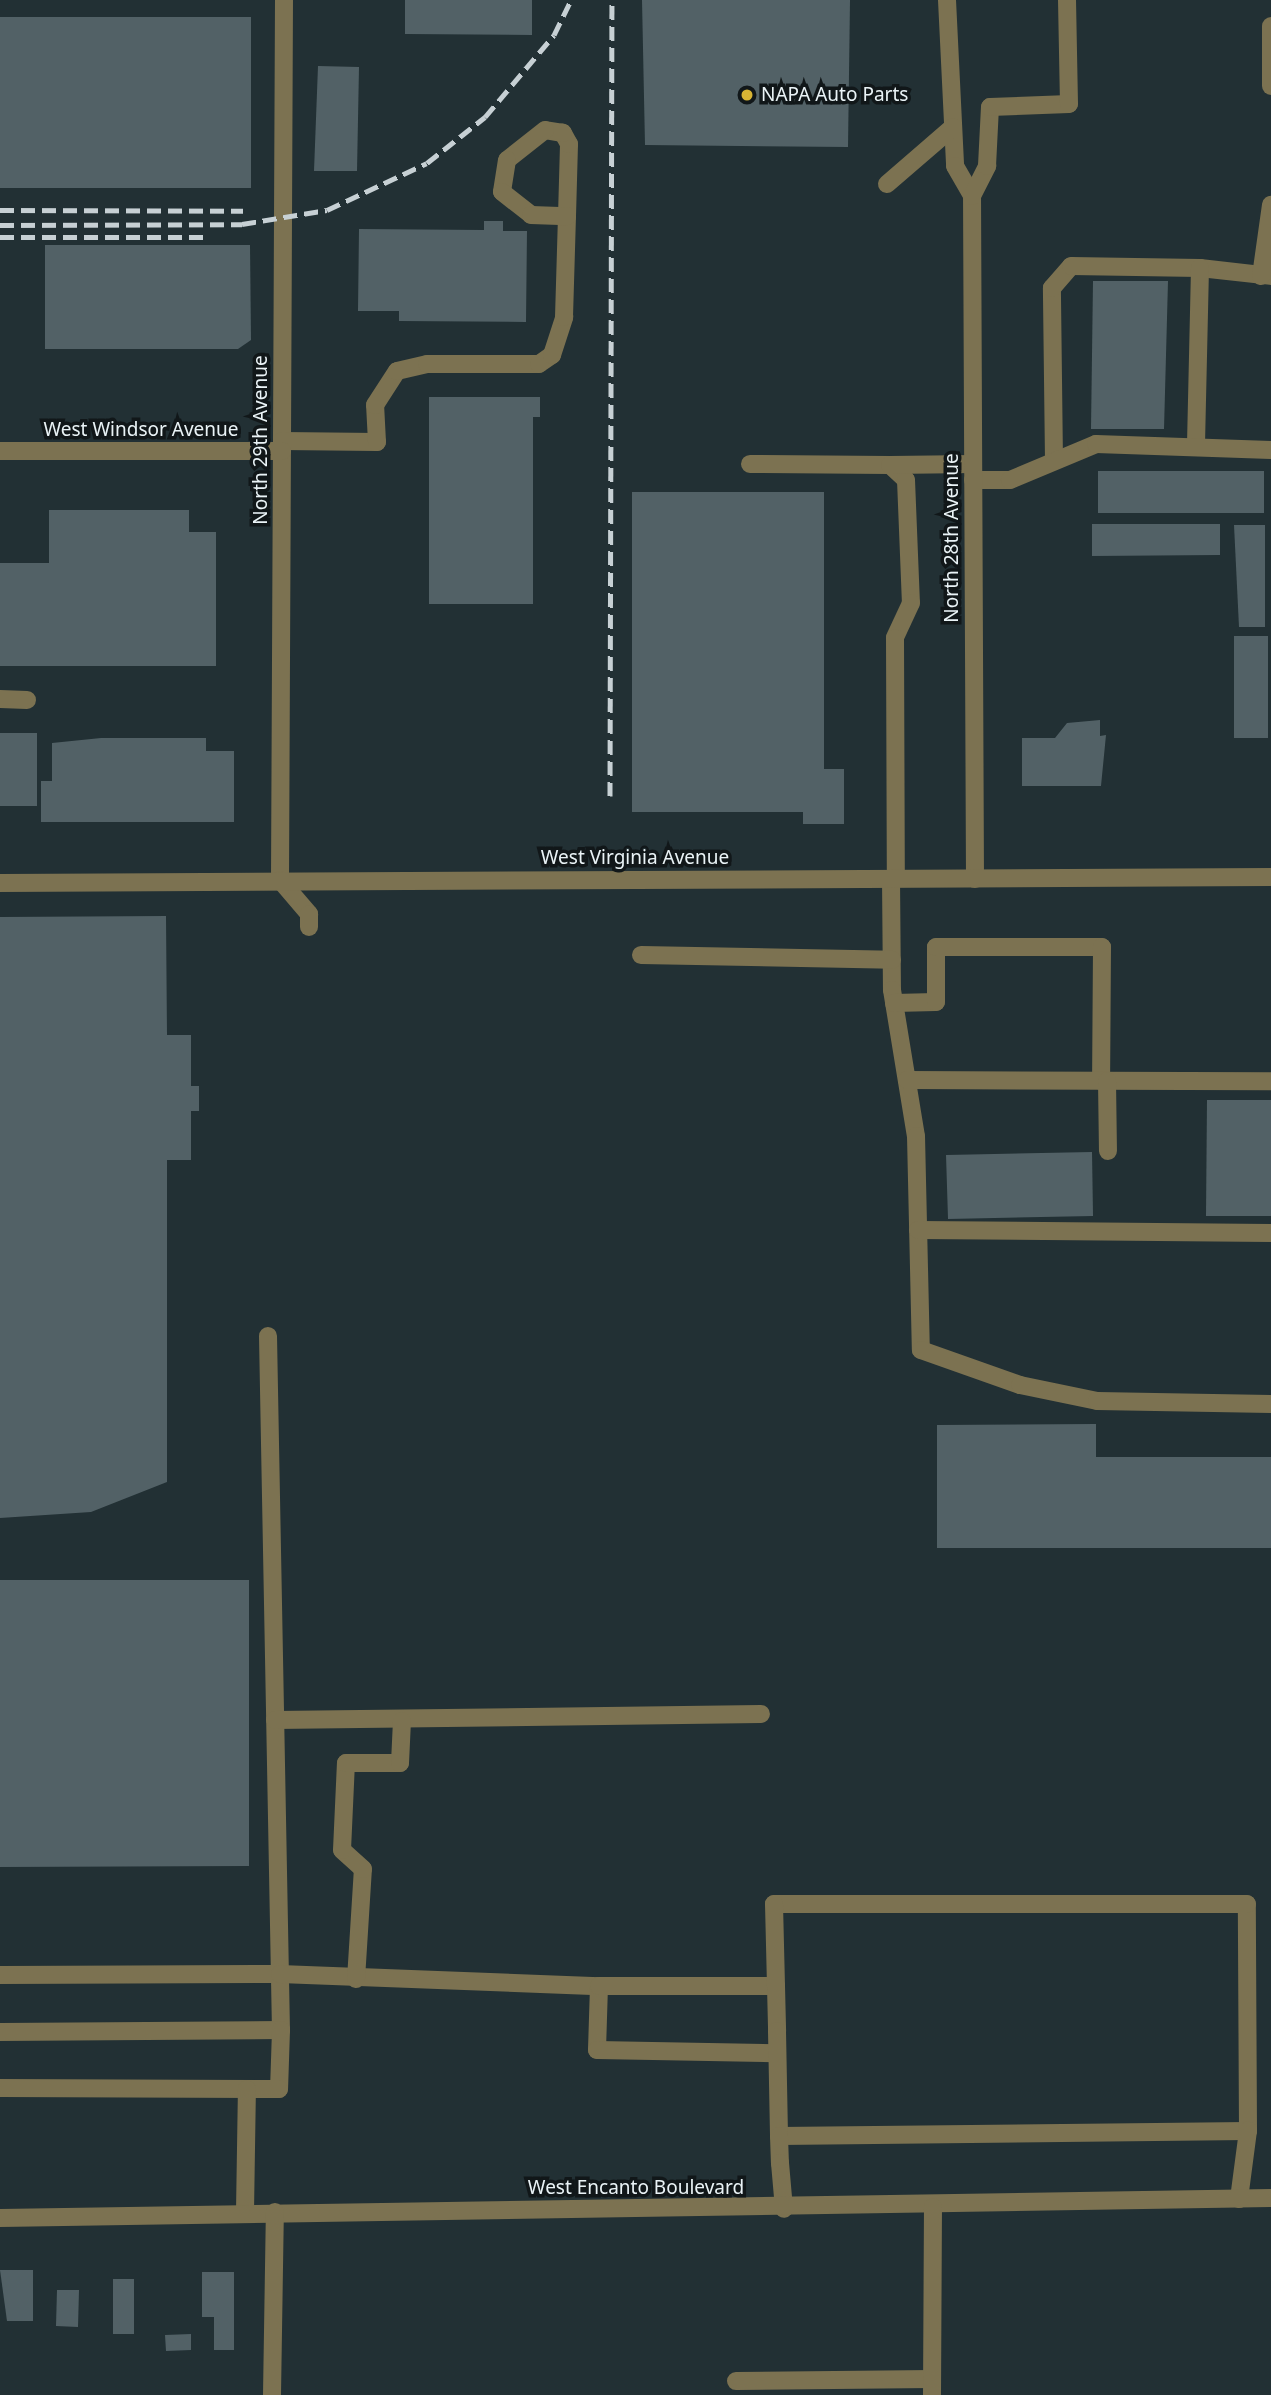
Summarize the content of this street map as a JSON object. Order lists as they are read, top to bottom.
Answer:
{
  "streets": {
    "street": [
      "West Windsor Avenue",
      "North 29th Avenue",
      "North 28th Avenue",
      "West Virginia Avenue",
      "West Encanto Boulevard"
    ]
  },
  "crossings": [
    ["West Windsor Avenue", "North 29th Avenue"],
    ["North 29th Avenue", "West Virginia Avenue"],
    ["North 28th Avenue", "West Virginia Avenue"]
  ],
  "places": ["NAPA Auto Parts"]
}
